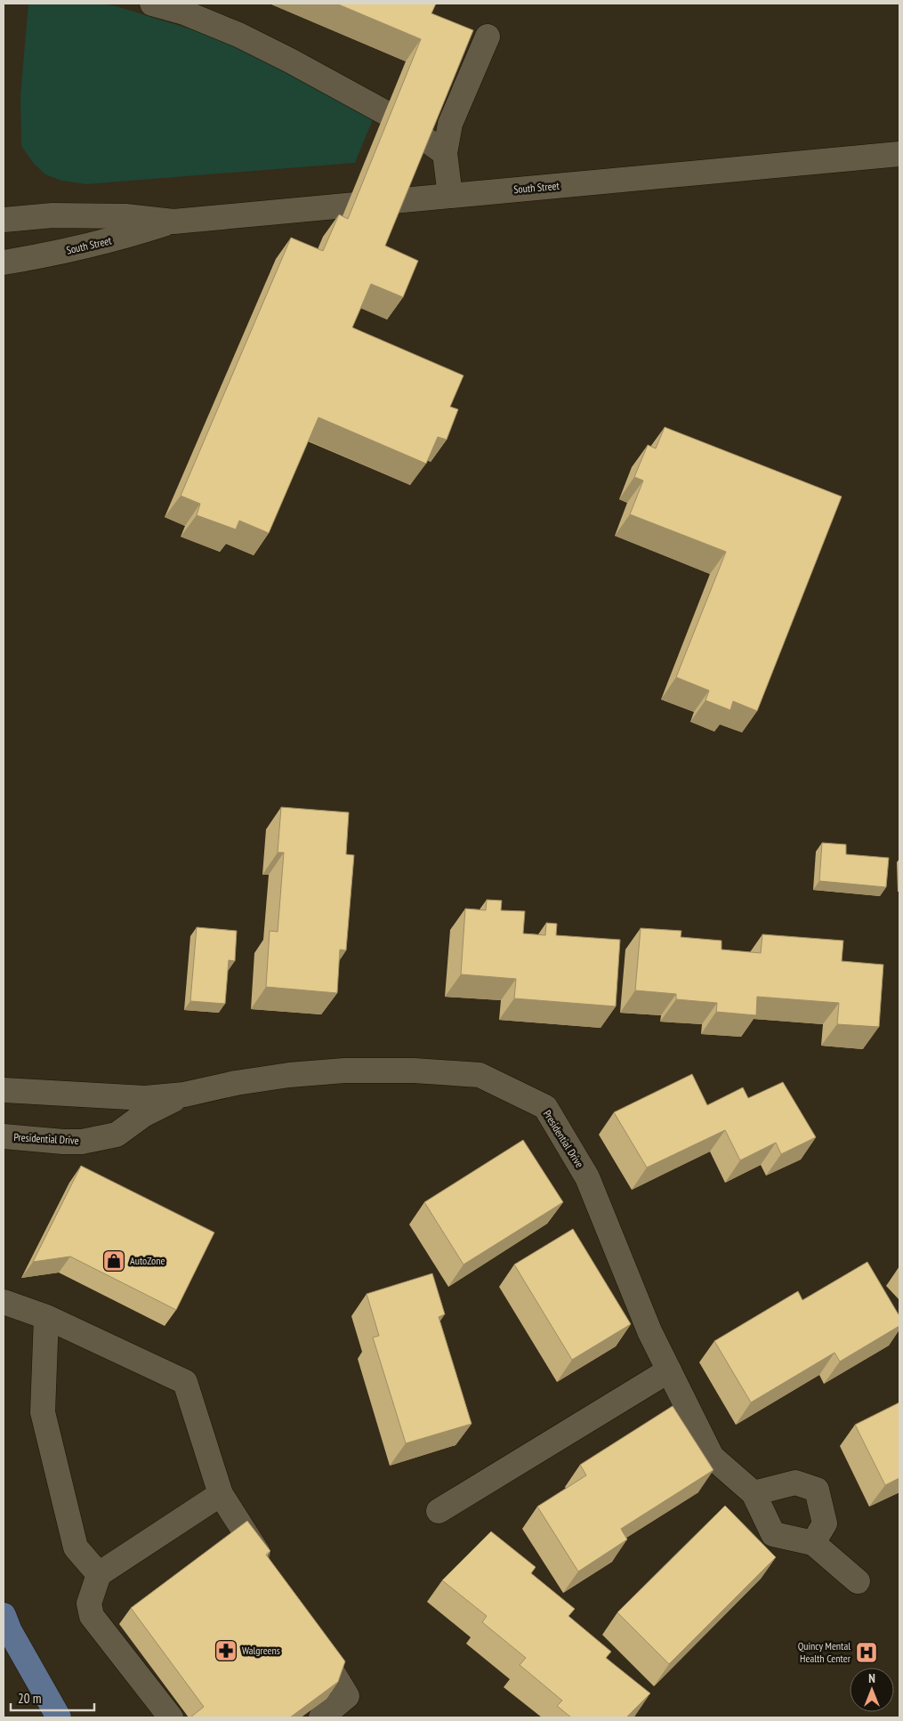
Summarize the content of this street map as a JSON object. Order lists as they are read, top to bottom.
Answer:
{
  "streets": {
    "street": ["South Street", "Presidential Drive"]
  },
  "places": {
    "shop": ["AutoZone"],
    "pharmacy": ["Walgreens"],
    "hospital": ["Quincy Mental Health Center"]
  },
  "scale_bar": "20 m",
  "north": "top"
}
